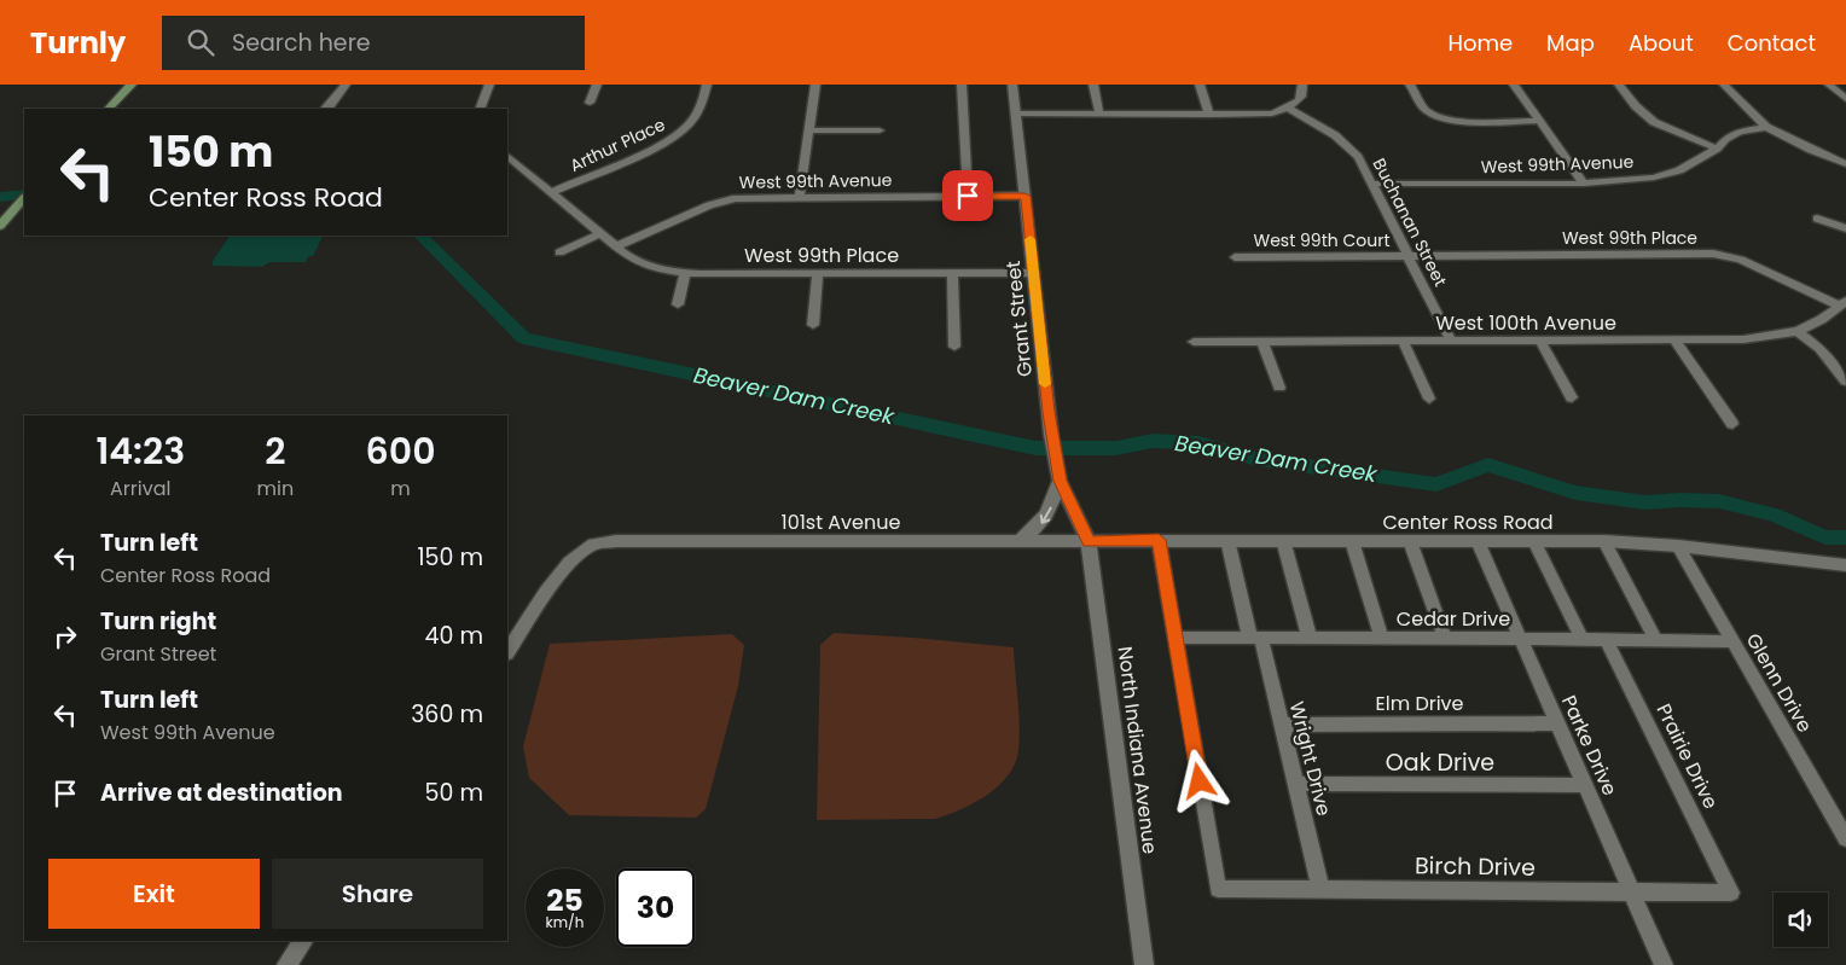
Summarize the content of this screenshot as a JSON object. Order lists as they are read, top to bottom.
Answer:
{
  "streets": {
    "street": [
      "Arthur Place",
      "West 99th Avenue",
      "Buchanan Street",
      "West 99th Place",
      "West 99th Court",
      "Grant Street",
      "West 100th Avenue",
      "101st Avenue",
      "Center Ross Road",
      "Cedar Drive",
      "Glenn Drive",
      "Elm Drive",
      "Parke Drive",
      "North Indiana Avenue",
      "Prairie Drive",
      "Wright Drive",
      "Oak Drive",
      "Birch Drive"
    ]
  },
  "crossings": [
    ["Arthur Place", "West 99th Place"],
    ["West 99th Avenue", "Buchanan Street"],
    ["West 99th Avenue", "West 99th Place"],
    ["West 99th Avenue", "Grant Street"],
    ["Buchanan Street", "West 99th Place"],
    ["Buchanan Street", "West 99th Court"],
    ["Buchanan Street", "West 100th Avenue"],
    ["West 99th Place", "West 99th Court"],
    ["West 99th Place", "Grant Street"],
    ["West 99th Place", "West 100th Avenue"],
    ["Grant Street", "101st Avenue"],
    ["Grant Street", "Center Ross Road"],
    ["Grant Street", "North Indiana Avenue"],
    ["101st Avenue", "Center Ross Road"],
    ["101st Avenue", "North Indiana Avenue"],
    ["Center Ross Road", "Glenn Drive"],
    ["Center Ross Road", "Parke Drive"],
    ["Center Ross Road", "North Indiana Avenue"],
    ["Center Ross Road", "Wright Drive"],
    ["Cedar Drive", "Glenn Drive"],
    ["Cedar Drive", "Parke Drive"],
    ["Cedar Drive", "Prairie Drive"],
    ["Cedar Drive", "Wright Drive"],
    ["Cedar Drive", "Birch Drive"],
    ["Elm Drive", "Parke Drive"],
    ["Elm Drive", "Wright Drive"],
    ["Parke Drive", "Oak Drive"],
    ["Parke Drive", "Birch Drive"],
    ["Prairie Drive", "Birch Drive"],
    ["Wright Drive", "Oak Drive"],
    ["Wright Drive", "Birch Drive"]
  ],
  "water": ["Beaver Dam Creek"],
  "page": {
    "header": "Turnly",
    "search": "Search here",
    "nav": [
      "Home",
      "Map",
      "About",
      "Contact"
    ],
    "turn": ["150 m", "Center Ross Road"],
    "eta": [
      "14:23",
      "Arrival",
      "2",
      "min",
      "600",
      "m"
    ],
    "list": [
      {
        "name": "Turn left",
        "note": "Center Ross Road",
        "value": "150 m"
      },
      {
        "name": "Turn right",
        "note": "Grant Street",
        "value": "40 m"
      },
      {
        "name": "Turn left",
        "note": "West 99th Avenue",
        "value": "360 m"
      },
      {
        "name": "Arrive at destination",
        "value": "50 m"
      }
    ],
    "buttons": ["Exit", "Share"],
    "speed": "25 km/h",
    "limit": "30"
  }
}
